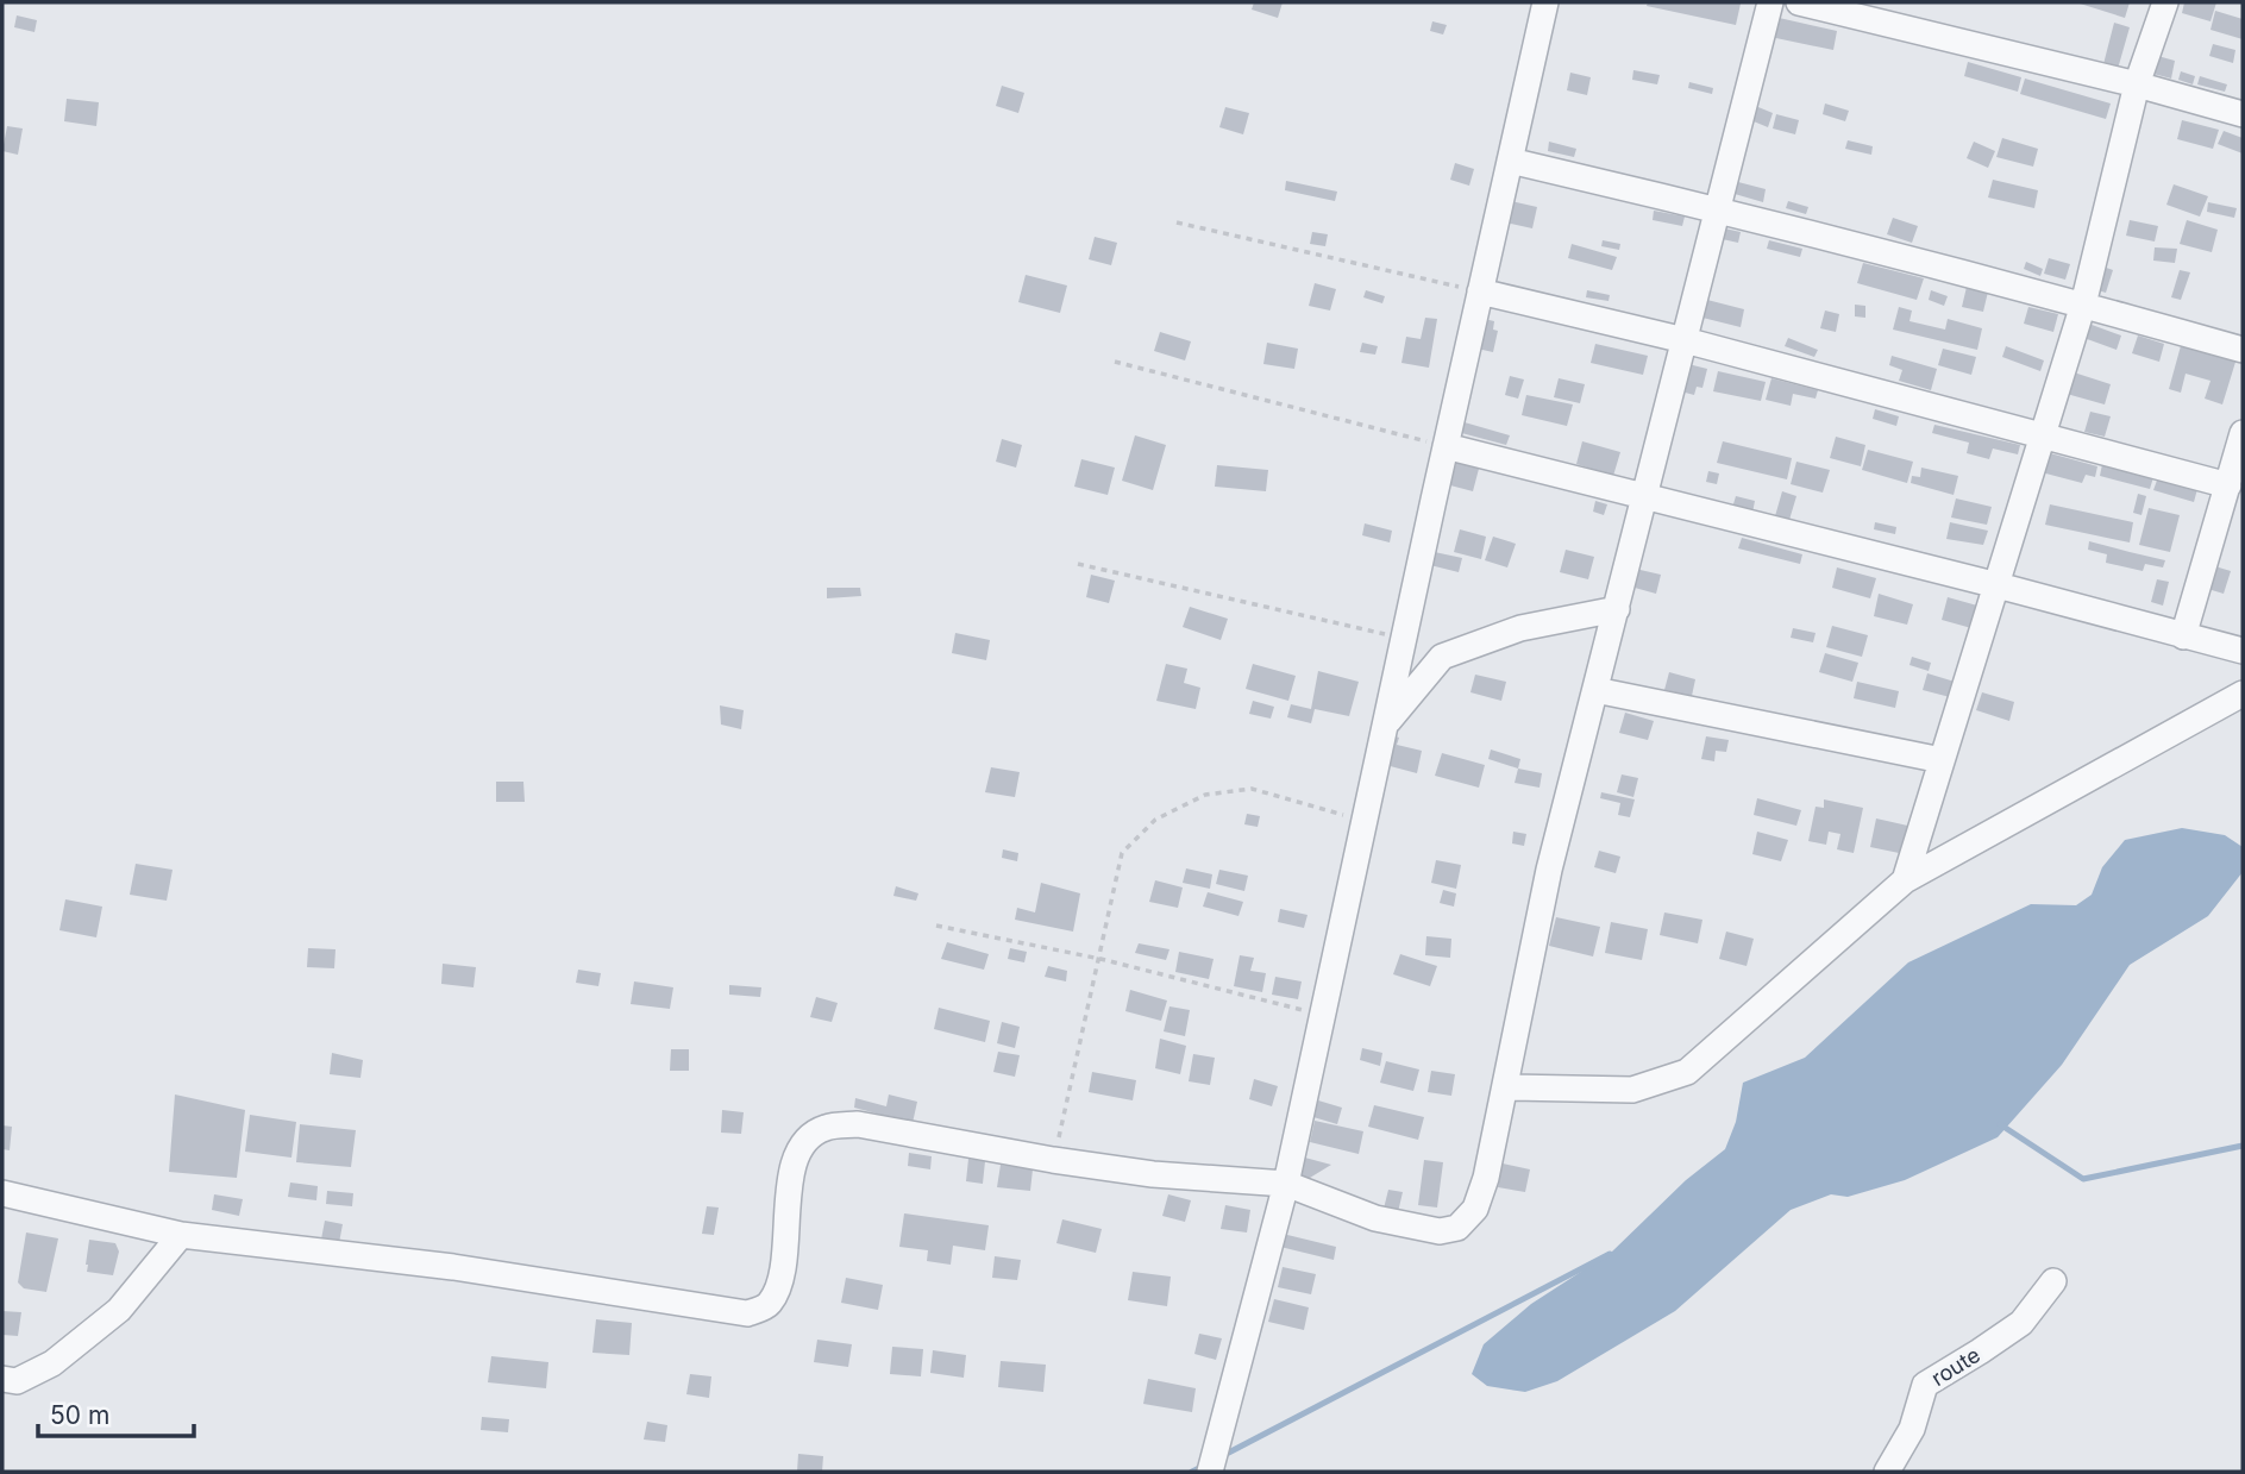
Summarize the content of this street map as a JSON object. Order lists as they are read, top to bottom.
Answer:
{
  "streets": {
    "street": ["route"]
  },
  "scale_bar": "50 m"
}
